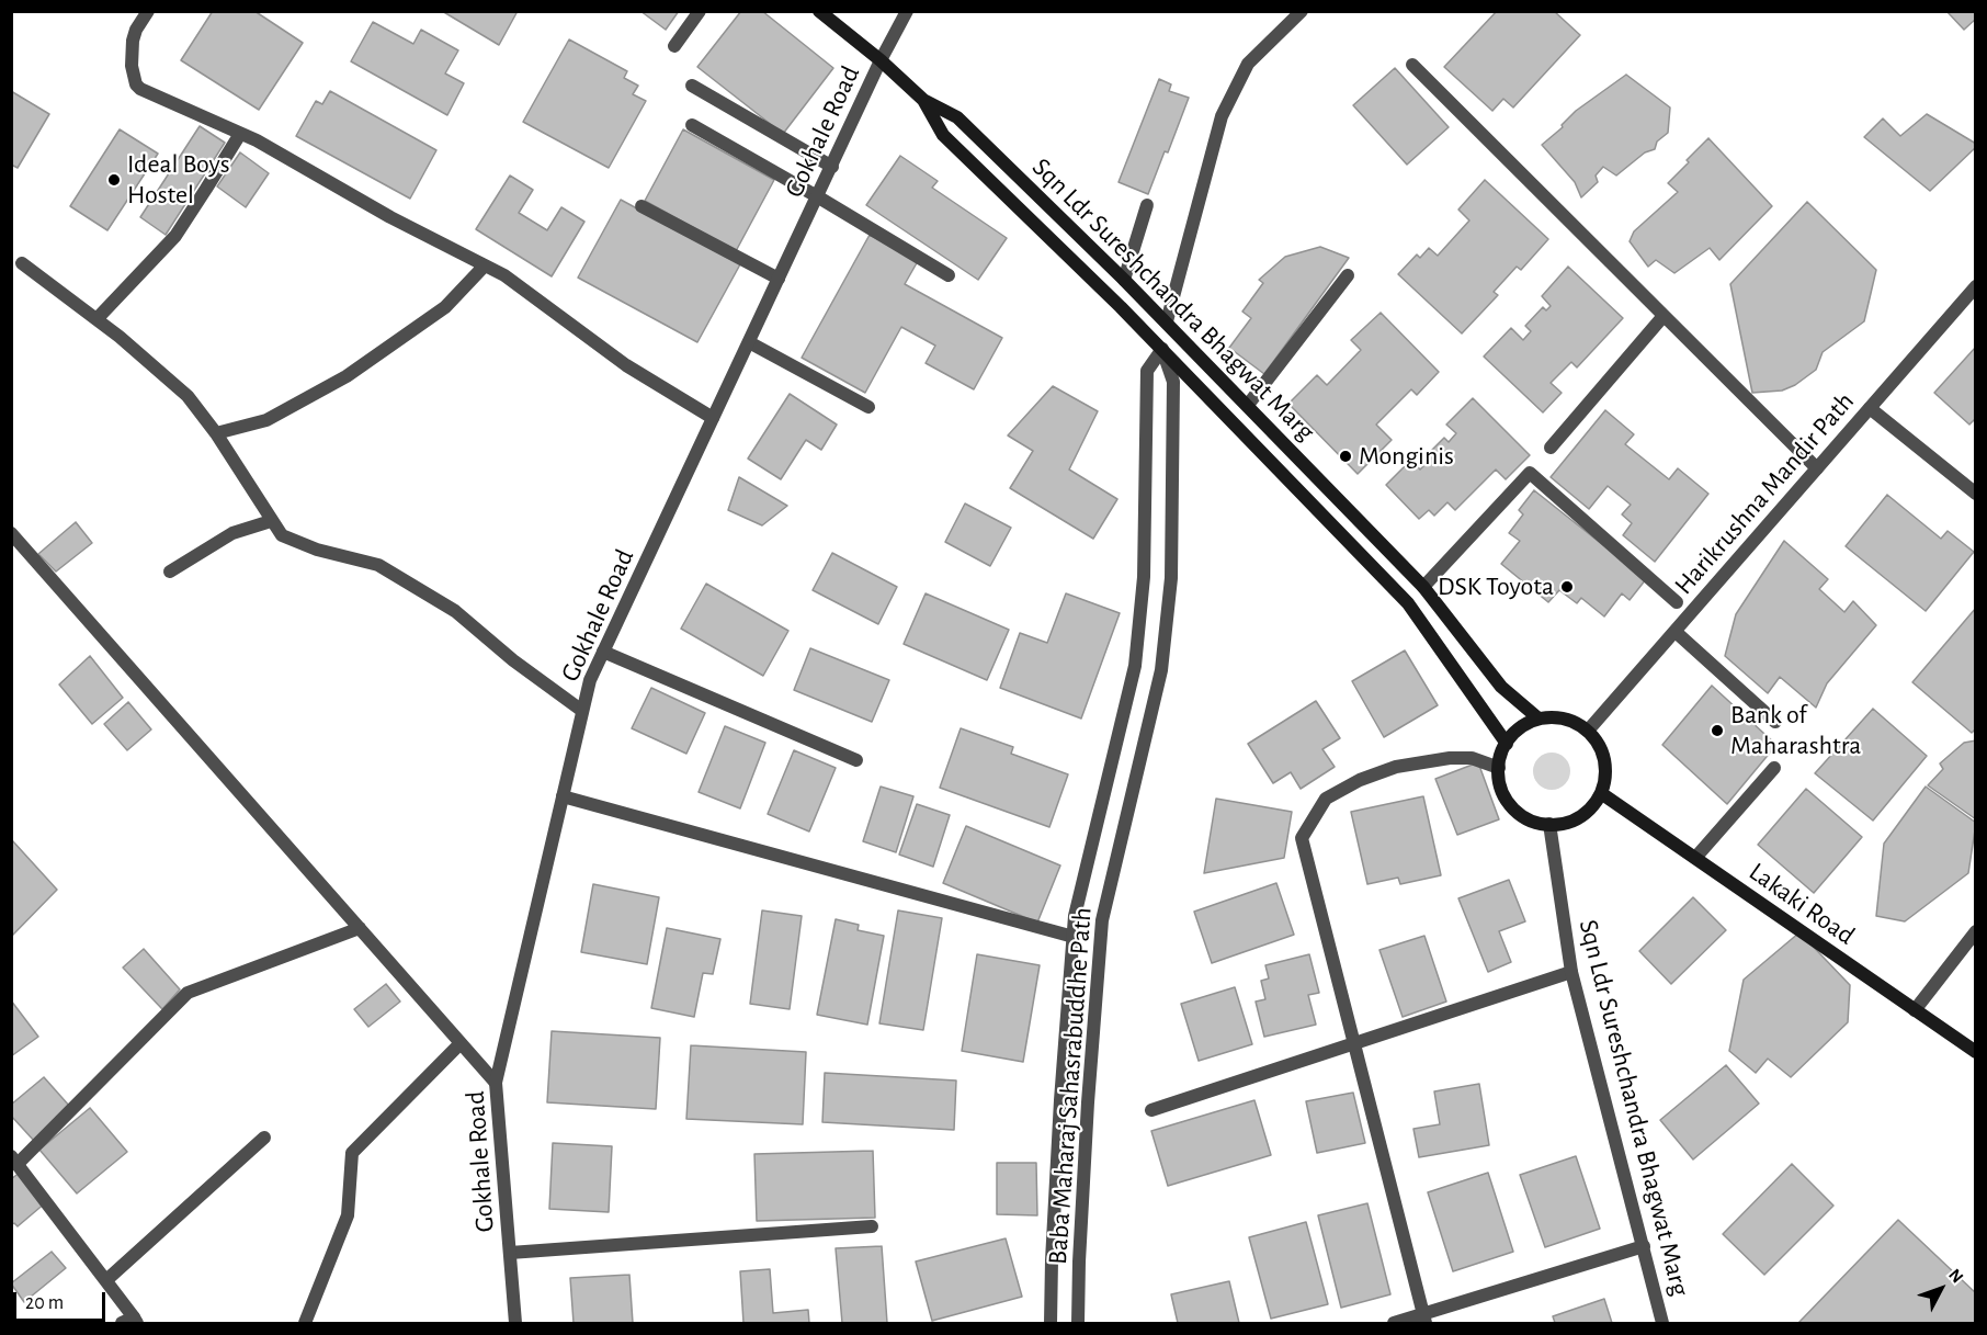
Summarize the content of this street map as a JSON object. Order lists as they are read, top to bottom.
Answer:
{
  "streets": {
    "main road": ["Sqn Ldr Sureshchandra Bhagwat Marg", "Lakaki Road"],
    "street": ["Gokhale Road", "Harikrushna Mandir Path", "Baba Maharaj Sahasrabuddhe Path"]
  },
  "crossings": [
    ["Gokhale Road", "Sqn Ldr Sureshchandra Bhagwat Marg"],
    ["Sqn Ldr Sureshchandra Bhagwat Marg", "Harikrushna Mandir Path"],
    ["Sqn Ldr Sureshchandra Bhagwat Marg", "Lakaki Road"],
    ["Sqn Ldr Sureshchandra Bhagwat Marg", "Baba Maharaj Sahasrabuddhe Path"],
    ["Harikrushna Mandir Path", "Lakaki Road"]
  ],
  "places": [
    "Ideal Boys Hostel",
    "Monginis",
    "DSK Toyota",
    "Bank of Maharashtra"
  ],
  "scale_bar": "20 m",
  "north": "top right"
}
